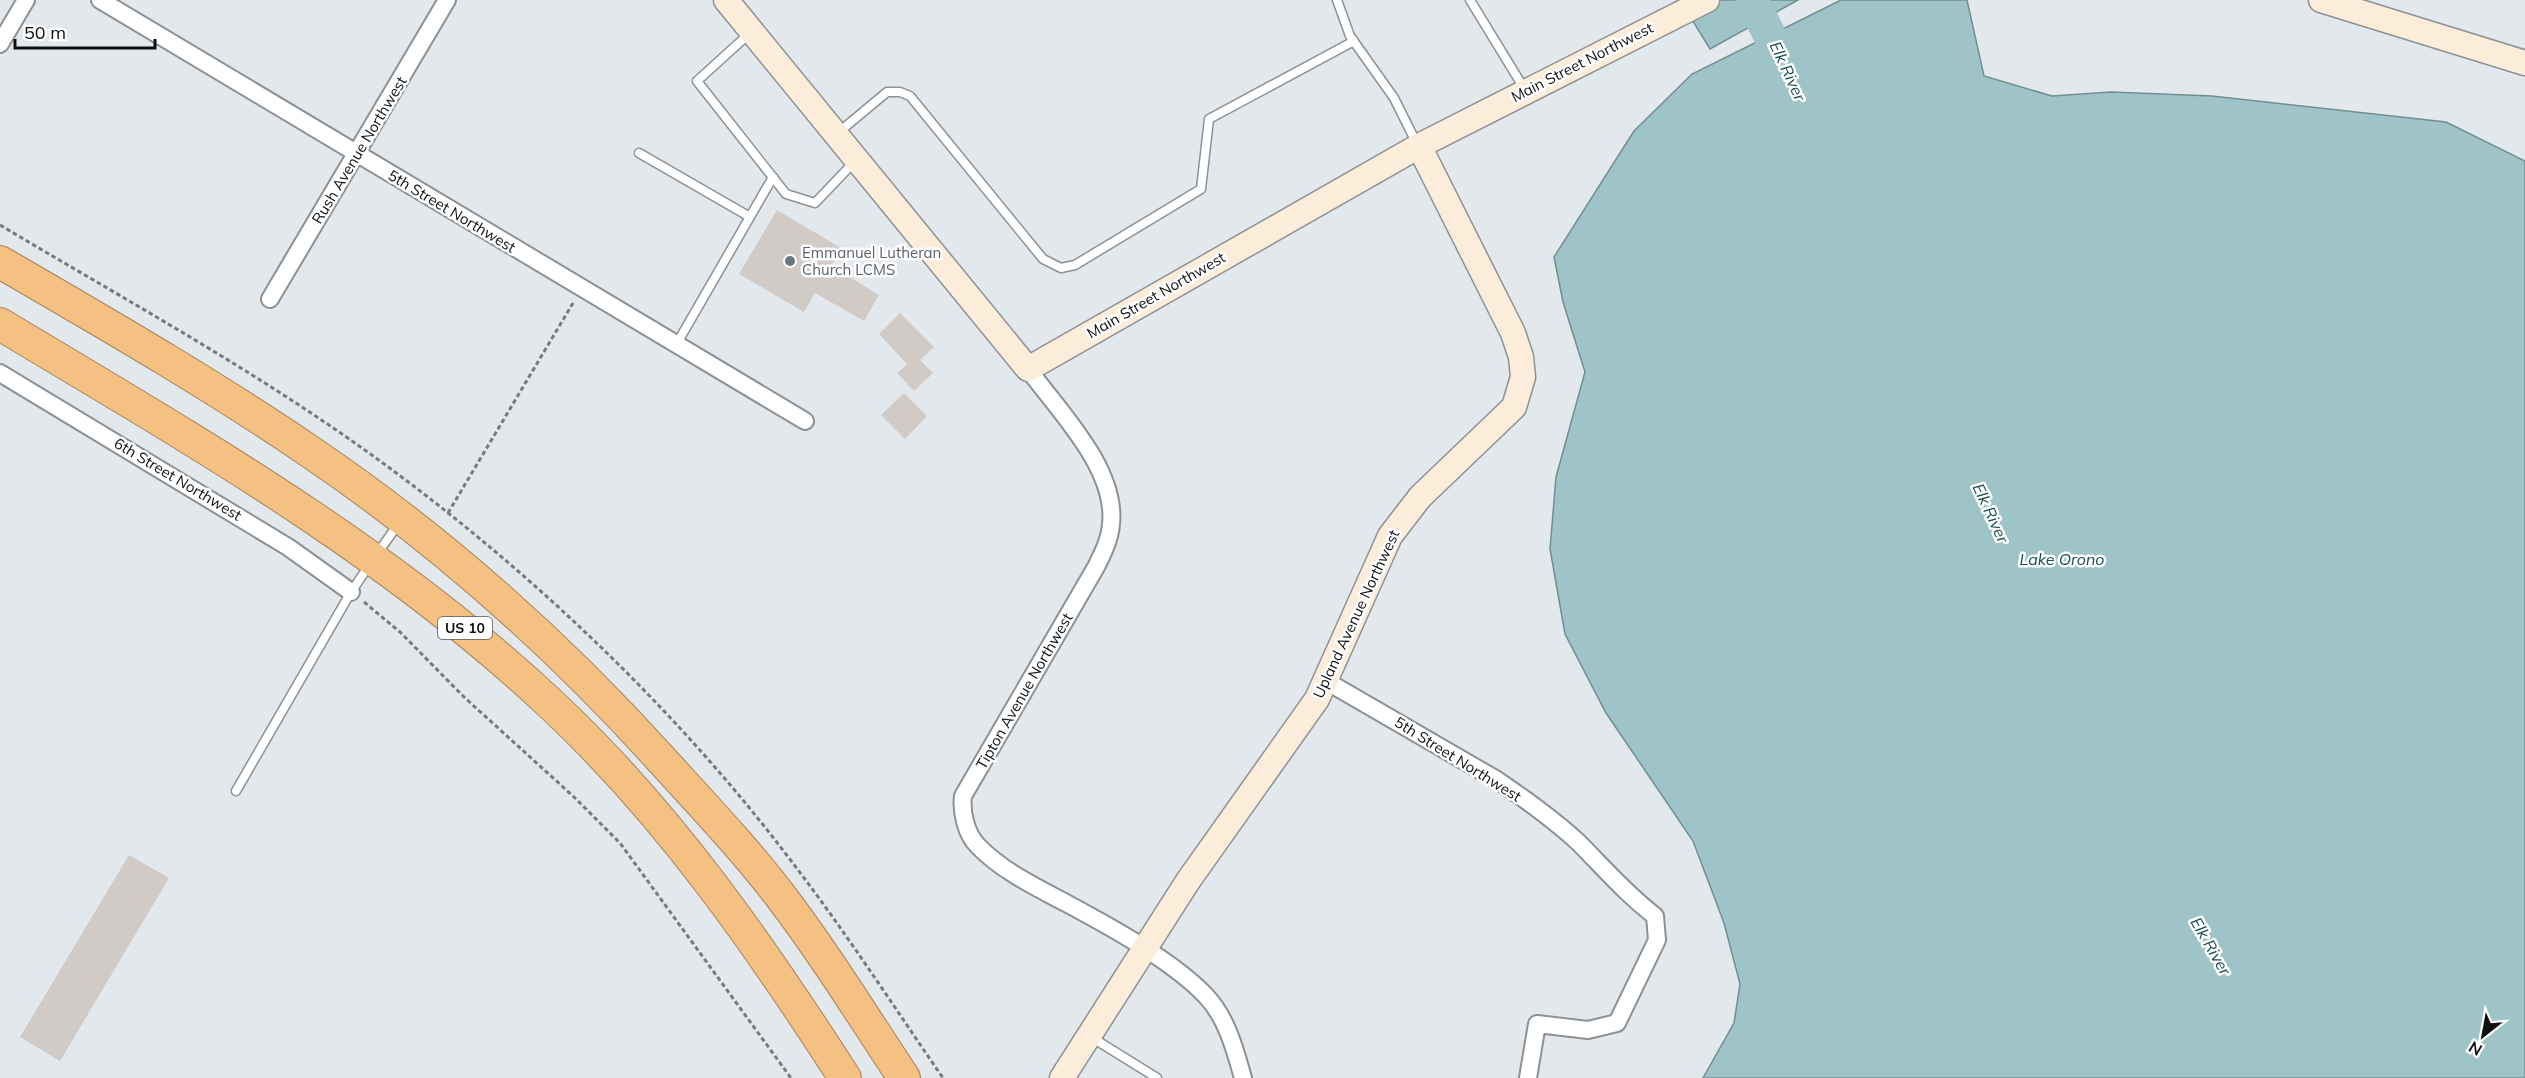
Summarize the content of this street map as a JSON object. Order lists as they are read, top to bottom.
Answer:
{
  "streets": {
    "highway": ["US 10"],
    "street": [
      "Main Street Northwest",
      "Rush Avenue Northwest",
      "5th Street Northwest",
      "6th Street Northwest",
      "Upland Avenue Northwest",
      "Tipton Avenue Northwest"
    ]
  },
  "crossings": [
    ["Main Street Northwest", "Upland Avenue Northwest"],
    ["Main Street Northwest", "Tipton Avenue Northwest"],
    ["Rush Avenue Northwest", "5th Street Northwest"],
    ["5th Street Northwest", "Upland Avenue Northwest"],
    ["Upland Avenue Northwest", "Tipton Avenue Northwest"]
  ],
  "water": ["Elk River", "Lake Orono"],
  "places": ["Emmanuel Lutheran Church LCMS"],
  "scale_bar": "50 m",
  "north": "bottom left"
}
